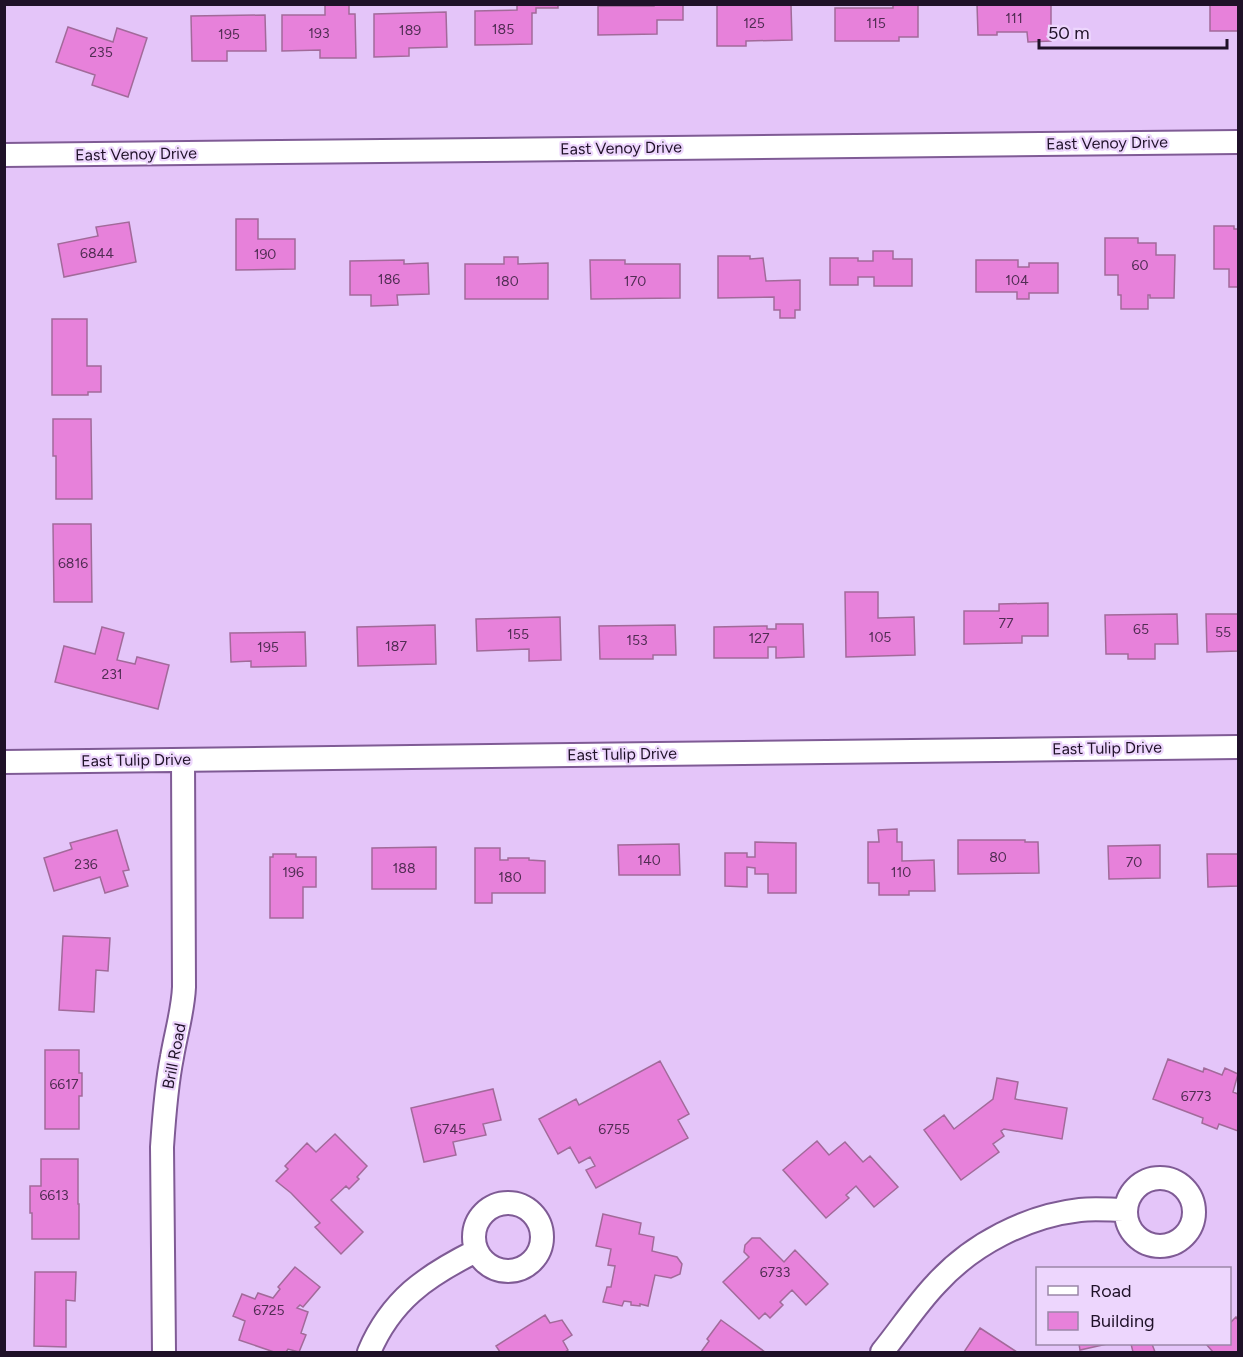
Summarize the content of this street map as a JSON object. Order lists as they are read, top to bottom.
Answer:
{
  "streets": {
    "street": ["East Venoy Drive", "East Tulip Drive", "Brill Road"]
  },
  "crossings": [
    ["East Tulip Drive", "Brill Road"]
  ],
  "house_numbers": [
    "111",
    "125",
    "115",
    "185",
    "189",
    "193",
    "195",
    "235",
    "6844",
    "190",
    "60",
    "186",
    "104",
    "180",
    "170",
    "6816",
    "77",
    "65",
    "55",
    "155",
    "105",
    "127",
    "153",
    "187",
    "195",
    "231",
    "80",
    "140",
    "70",
    "236",
    "188",
    "196",
    "110",
    "180",
    "6617",
    "6773",
    "6745",
    "6755",
    "6613",
    "6733",
    "6725"
  ],
  "legend": ["Road", "Building"],
  "scale_bar": "50 m"
}
